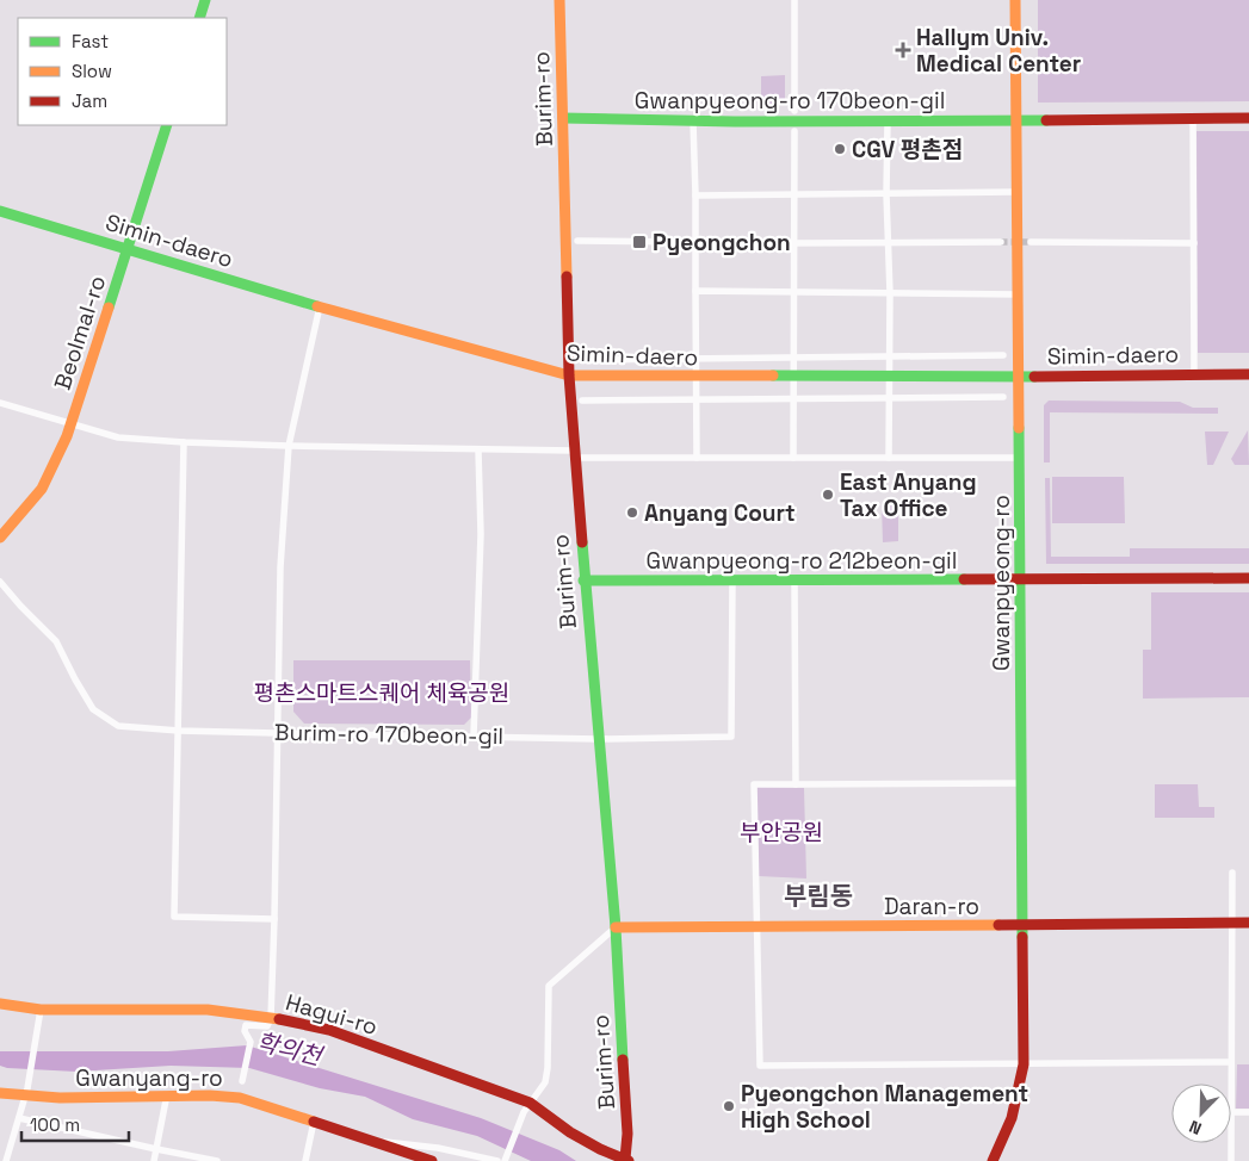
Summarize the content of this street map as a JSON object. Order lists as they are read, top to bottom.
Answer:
{
  "streets": {
    "street": [
      "Burim-ro",
      "Gwanpyeong-ro 170beon-gil",
      "Simin-daero",
      "Beolmal-ro",
      "Gwanpyeong-ro 212beon-gil",
      "Gwanpyeong-ro",
      "Burim-ro 170beon-gil",
      "Daran-ro",
      "Hagui-ro",
      "Gwanyang-ro"
    ]
  },
  "crossings": [
    ["Burim-ro", "Gwanpyeong-ro 170beon-gil"],
    ["Burim-ro", "Simin-daero"],
    ["Burim-ro", "Gwanpyeong-ro 212beon-gil"],
    ["Burim-ro", "Burim-ro 170beon-gil"],
    ["Burim-ro", "Daran-ro"],
    ["Burim-ro", "Hagui-ro"],
    ["Gwanpyeong-ro 170beon-gil", "Gwanpyeong-ro"],
    ["Simin-daero", "Beolmal-ro"],
    ["Simin-daero", "Gwanpyeong-ro"],
    ["Gwanpyeong-ro 212beon-gil", "Gwanpyeong-ro"],
    ["Gwanpyeong-ro 212beon-gil", "Burim-ro 170beon-gil"],
    ["Gwanpyeong-ro", "Daran-ro"]
  ],
  "districts": ["부림동"],
  "water": ["학의천"],
  "parks": ["평촌스마트스퀘어 체육공원", "부안공원"],
  "places": {
    "health": ["Hallym Univ. Medical Center"],
    "other": [
      "CGV 평촌점",
      "East Anyang Tax Office",
      "Anyang Court",
      "Pyeongchon Management High School"
    ],
    "transit": ["Pyeongchon"]
  },
  "legend": ["Fast", "Slow", "Jam"],
  "scale_bar": "100 m",
  "north": "bottom left"
}
